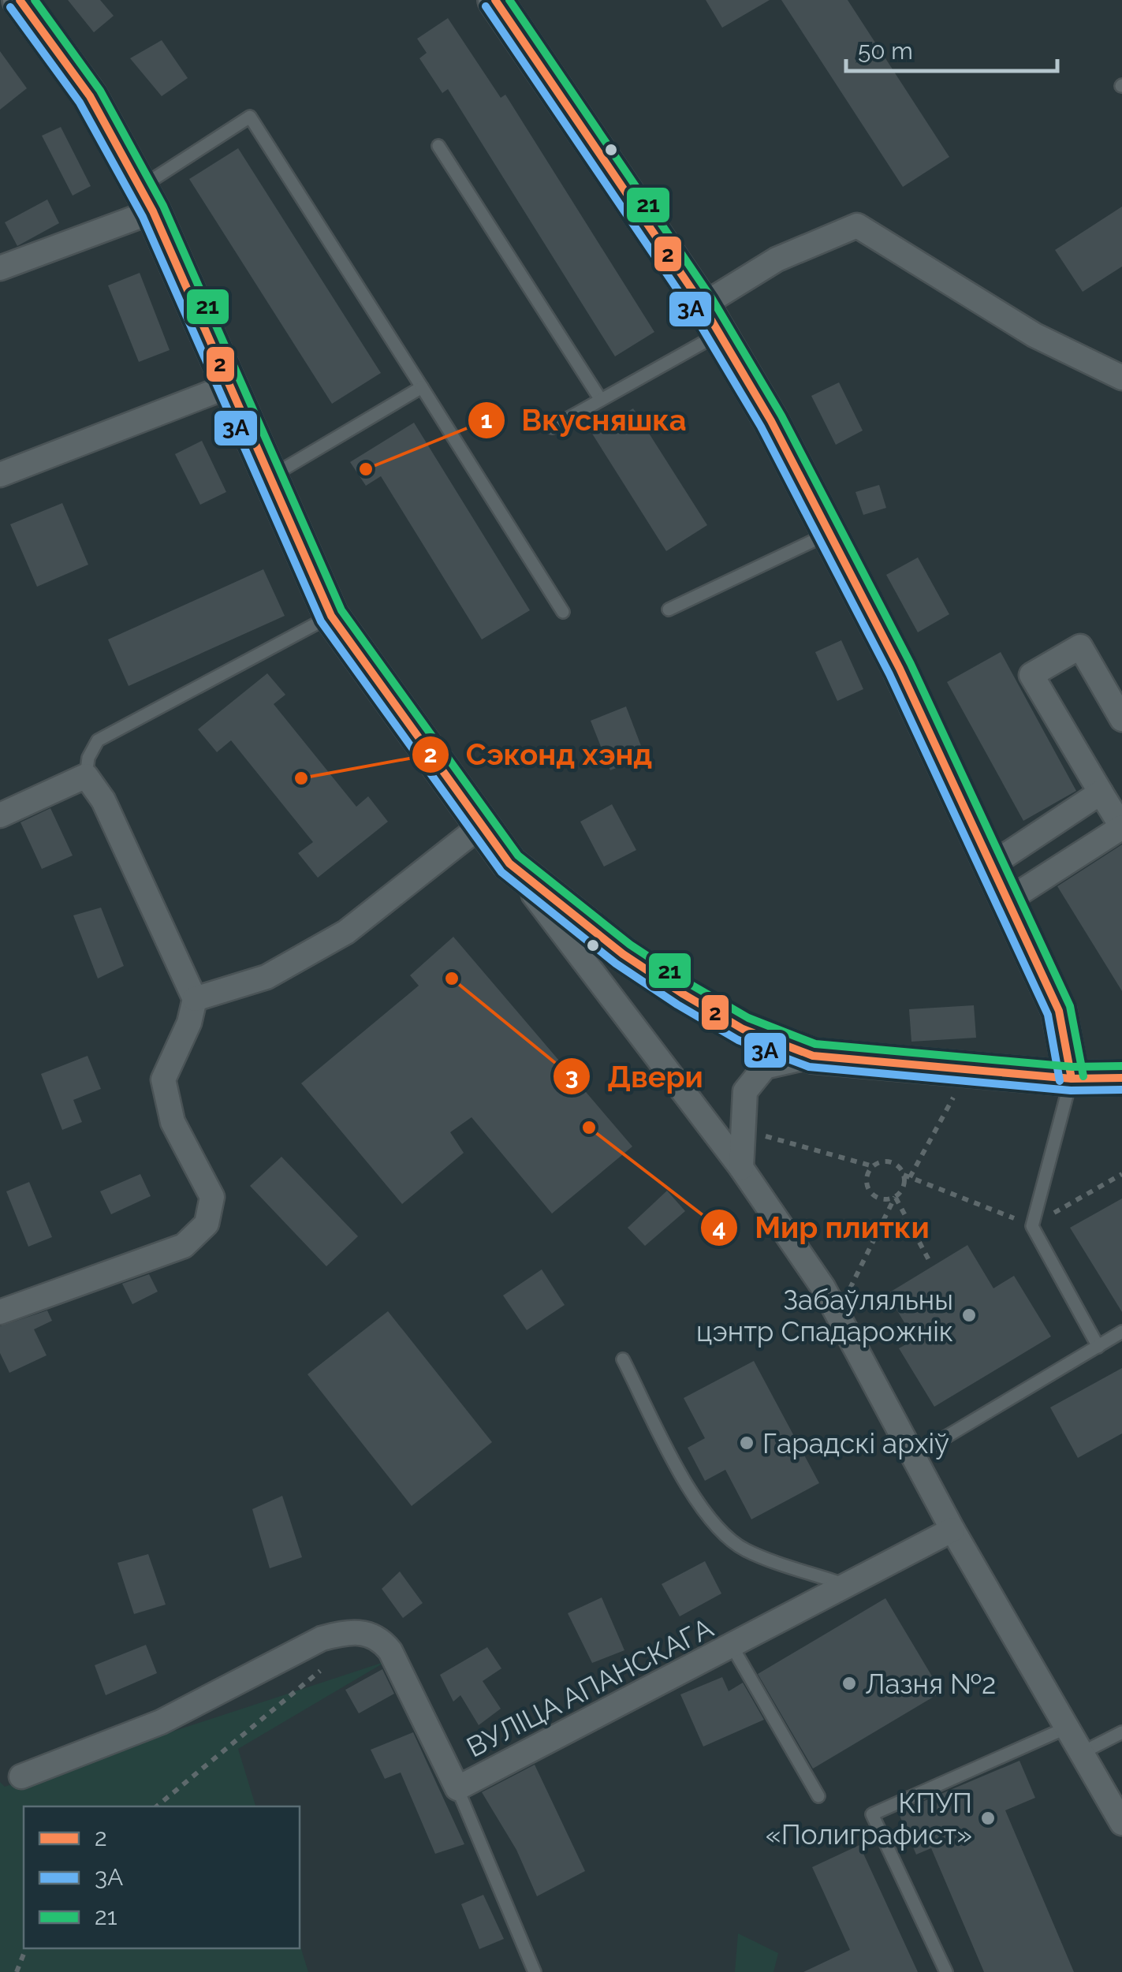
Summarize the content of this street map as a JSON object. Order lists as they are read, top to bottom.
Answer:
{
  "streets": {
    "street": ["ВУЛІЦА АПАНСКАГА"]
  },
  "places": [
    "Вкусняшка",
    "Сэконд хэнд",
    "Двери",
    "Мир плитки",
    "Забаўляльны цэнтр Спадарожнік",
    "Гарадскі архіў",
    "Лазня №2",
    "КПУП «Полиграфист»"
  ],
  "lines": ["transit line 2", "transit line 21", "transit line 3А"],
  "legend": ["2", "3А", "21"],
  "scale_bar": "50 m"
}
